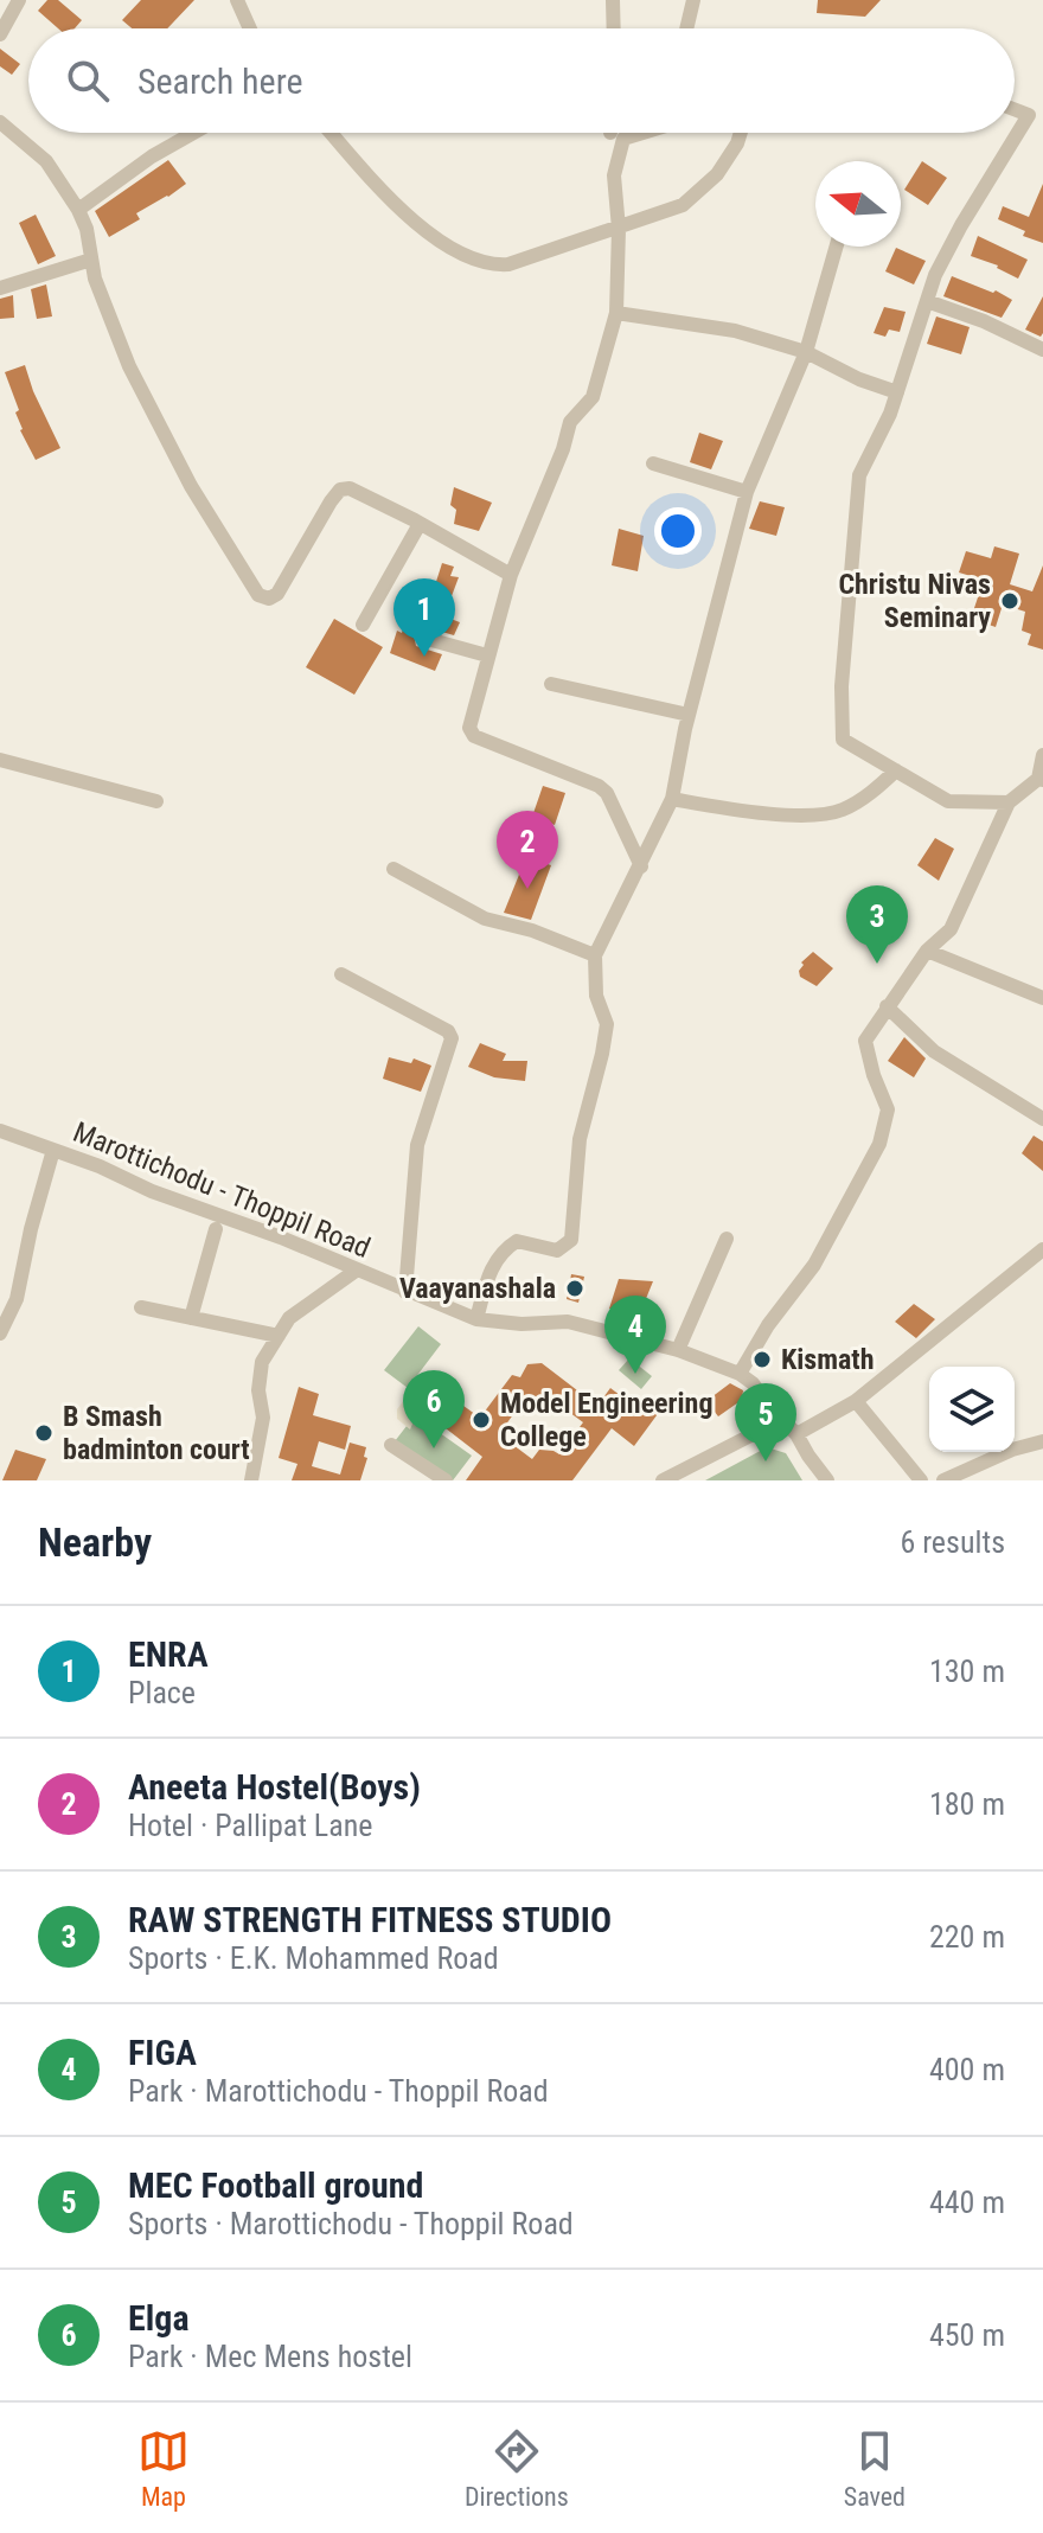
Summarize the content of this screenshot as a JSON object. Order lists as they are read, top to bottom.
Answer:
{
  "streets": {
    "street": ["Marottichodu - Thoppil Road"]
  },
  "places": [
    "Christu Nivas Seminary",
    "Vaayanashala",
    "Kismath",
    "Model Engineering College",
    "B Smash badminton court"
  ],
  "north": "left",
  "page": {
    "search": "Search here",
    "pins": [
      "1",
      "2",
      "3",
      "4",
      "6",
      "5"
    ],
    "heading": ["Nearby", "6 results"],
    "list": [
      {
        "mark": "1",
        "name": "ENRA",
        "note": "Place",
        "value": "130 m"
      },
      {
        "mark": "2",
        "name": "Aneeta Hostel(Boys)",
        "note": "Hotel · Pallipat Lane",
        "value": "180 m"
      },
      {
        "mark": "3",
        "name": "RAW STRENGTH FITNESS STUDIO",
        "note": "Sports · E.K. Mohammed Road",
        "value": "220 m"
      },
      {
        "mark": "4",
        "name": "FIGA",
        "note": "Park · Marottichodu - Thoppil Road",
        "value": "400 m"
      },
      {
        "mark": "5",
        "name": "MEC Football ground",
        "note": "Sports · Marottichodu - Thoppil Road",
        "value": "440 m"
      },
      {
        "mark": "6",
        "name": "Elga",
        "note": "Park · Mec Mens hostel",
        "value": "450 m"
      }
    ],
    "nav": ["Map", "Directions", "Saved"]
  }
}
